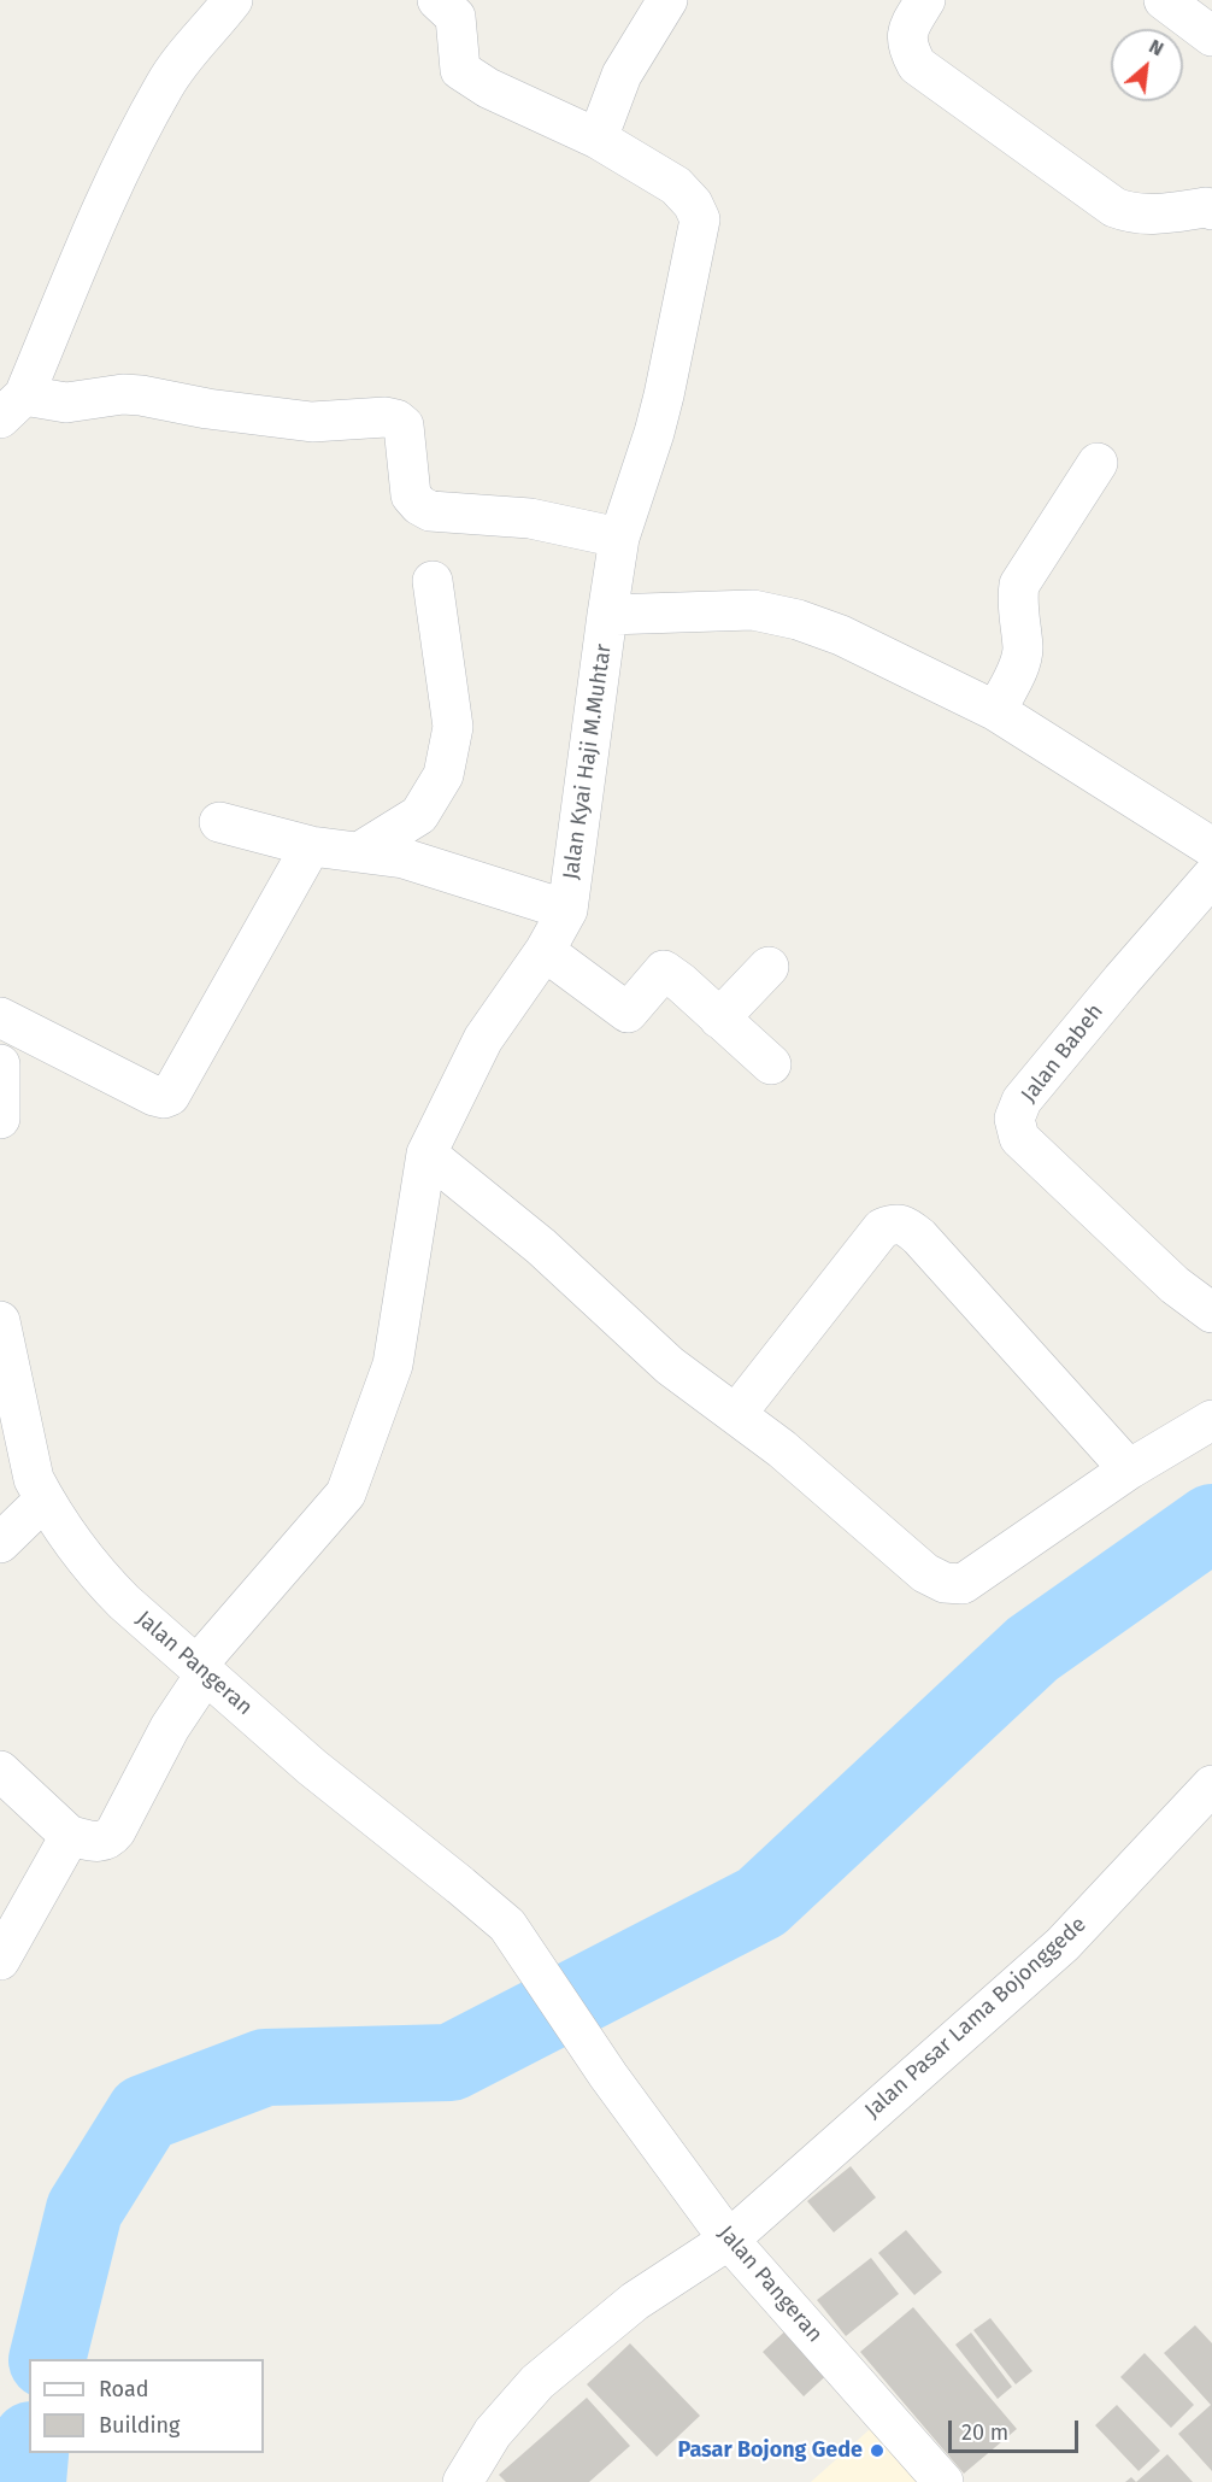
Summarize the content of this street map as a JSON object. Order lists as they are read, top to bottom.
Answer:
{
  "streets": {
    "street": [
      "Jalan Kyai Haji M.Muhtar",
      "Jalan Babeh",
      "Jalan Pangeran",
      "Jalan Pasar Lama Bojonggede"
    ]
  },
  "crossings": [
    ["Jalan Kyai Haji M.Muhtar", "Jalan Pangeran"],
    ["Jalan Pangeran", "Jalan Pasar Lama Bojonggede"]
  ],
  "places": ["Pasar Bojong Gede"],
  "legend": ["Road", "Building"],
  "scale_bar": "20 m",
  "north": "top right"
}
